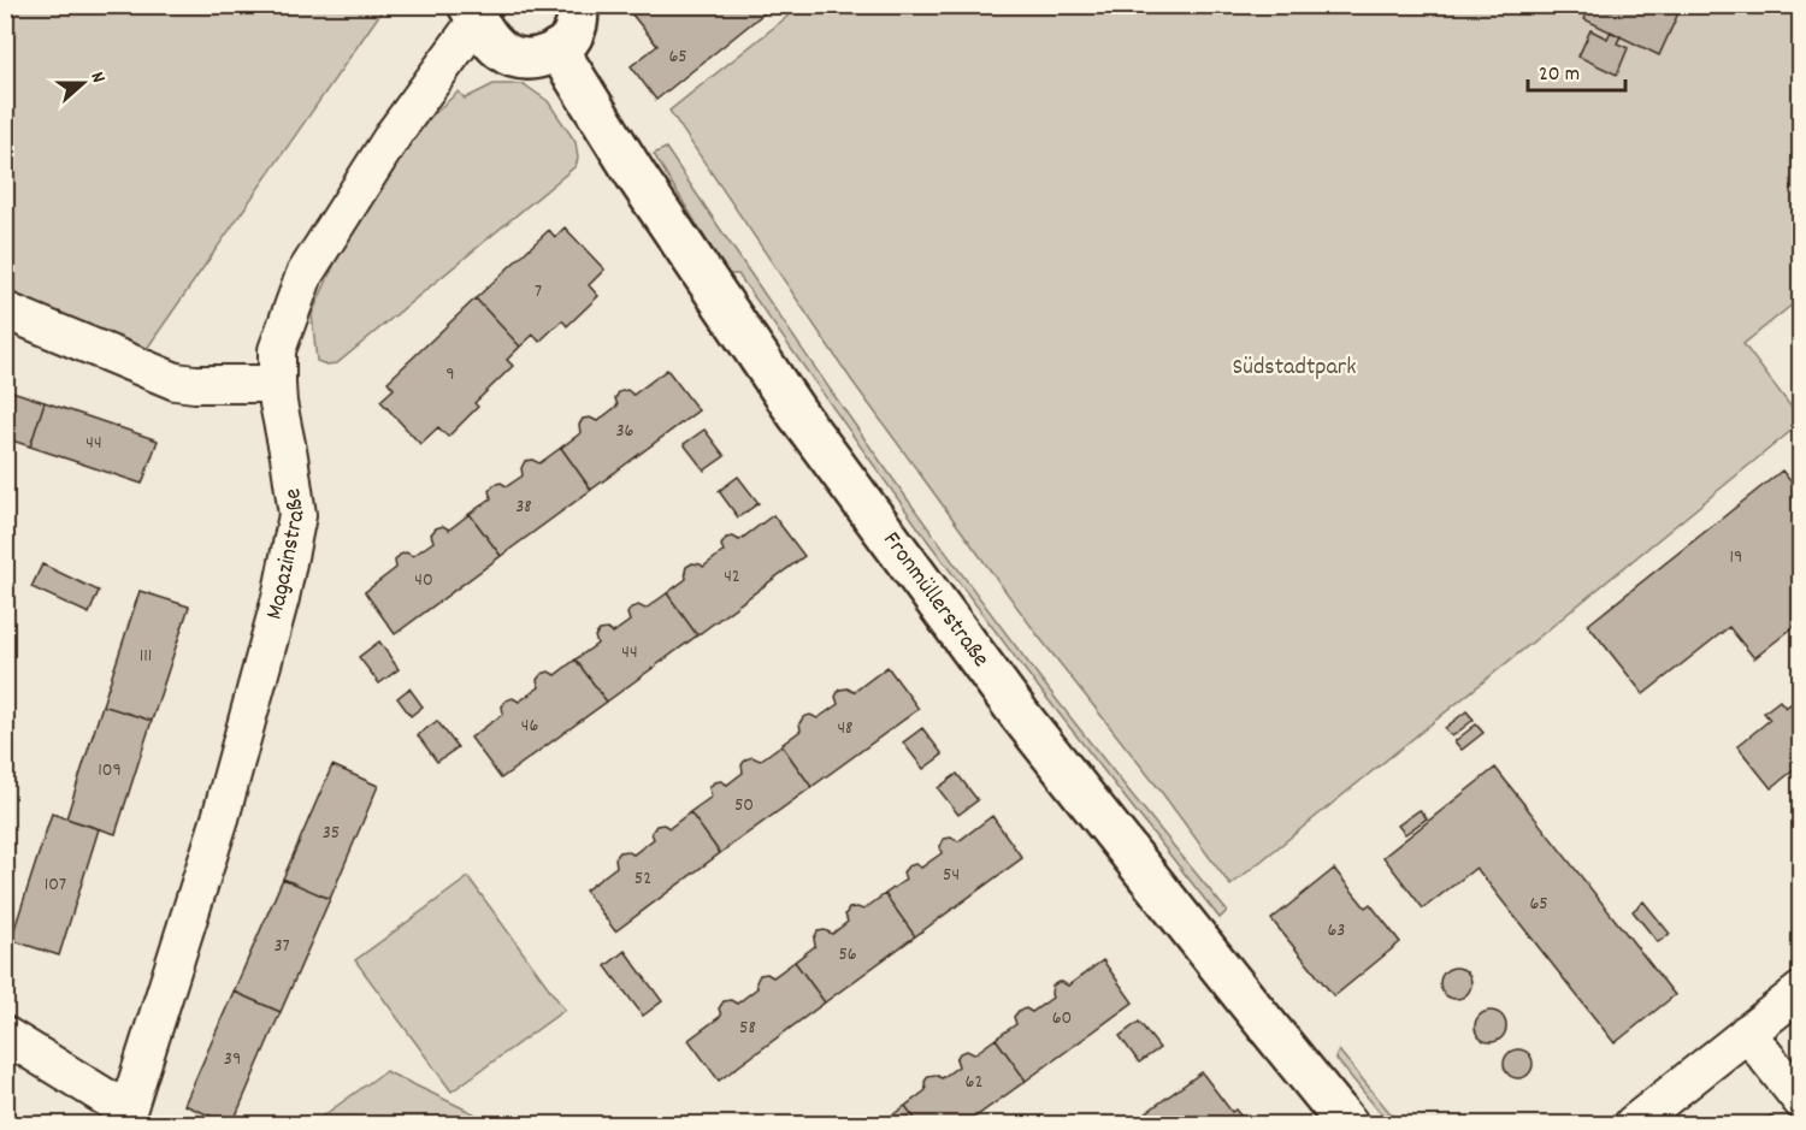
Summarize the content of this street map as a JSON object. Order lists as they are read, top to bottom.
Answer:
{
  "streets": {
    "main road": ["Fronmüllerstraße"],
    "street": ["Magazinstraße"]
  },
  "parks": ["Südstadtpark"],
  "house_numbers": [
    "65",
    "7",
    "9",
    "36",
    "44",
    "38",
    "19",
    "42",
    "40",
    "44",
    "111",
    "46",
    "48",
    "109",
    "50",
    "35",
    "54",
    "52",
    "107",
    "65",
    "63",
    "37",
    "56",
    "60",
    "58",
    "39",
    "62"
  ],
  "scale_bar": "20 m",
  "north": "right"
}
